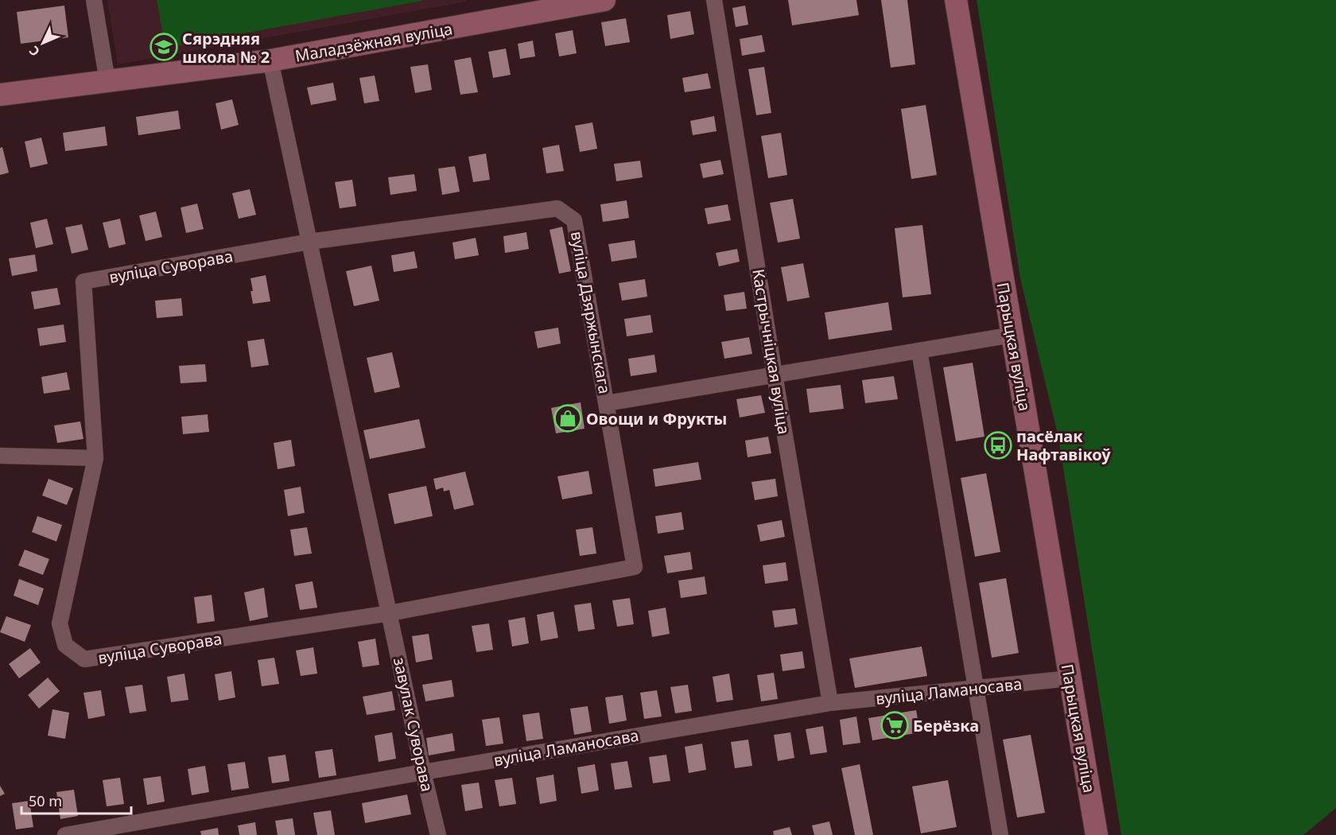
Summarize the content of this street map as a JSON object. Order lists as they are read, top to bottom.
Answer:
{
  "streets": {
    "main road": ["Маладзёжная вуліца", "Парыцкая вуліца"],
    "street": [
      "вуліца Суворава",
      "вуліца Дзяржынскага",
      "Кастрычніцкая вуліца",
      "вуліца Ламаносава",
      "завулак Суворава"
    ]
  },
  "crossings": [
    ["вуліца Суворава", "вуліца Дзяржынскага"],
    ["вуліца Суворава", "завулак Суворава"],
    ["вуліца Дзяржынскага", "завулак Суворава"],
    ["Парыцкая вуліца", "вуліца Ламаносава"],
    ["Кастрычніцкая вуліца", "вуліца Ламаносава"],
    ["вуліца Ламаносава", "завулак Суворава"]
  ],
  "places": {
    "school or university": ["Сярэдняя школа № 2"],
    "shop": ["Овощи и Фрукты"],
    "bus stop": ["пасёлак Нафтавікоў"],
    "supermarket": ["Берёзка"]
  },
  "scale_bar": "50 m",
  "north": "bottom left"
}
